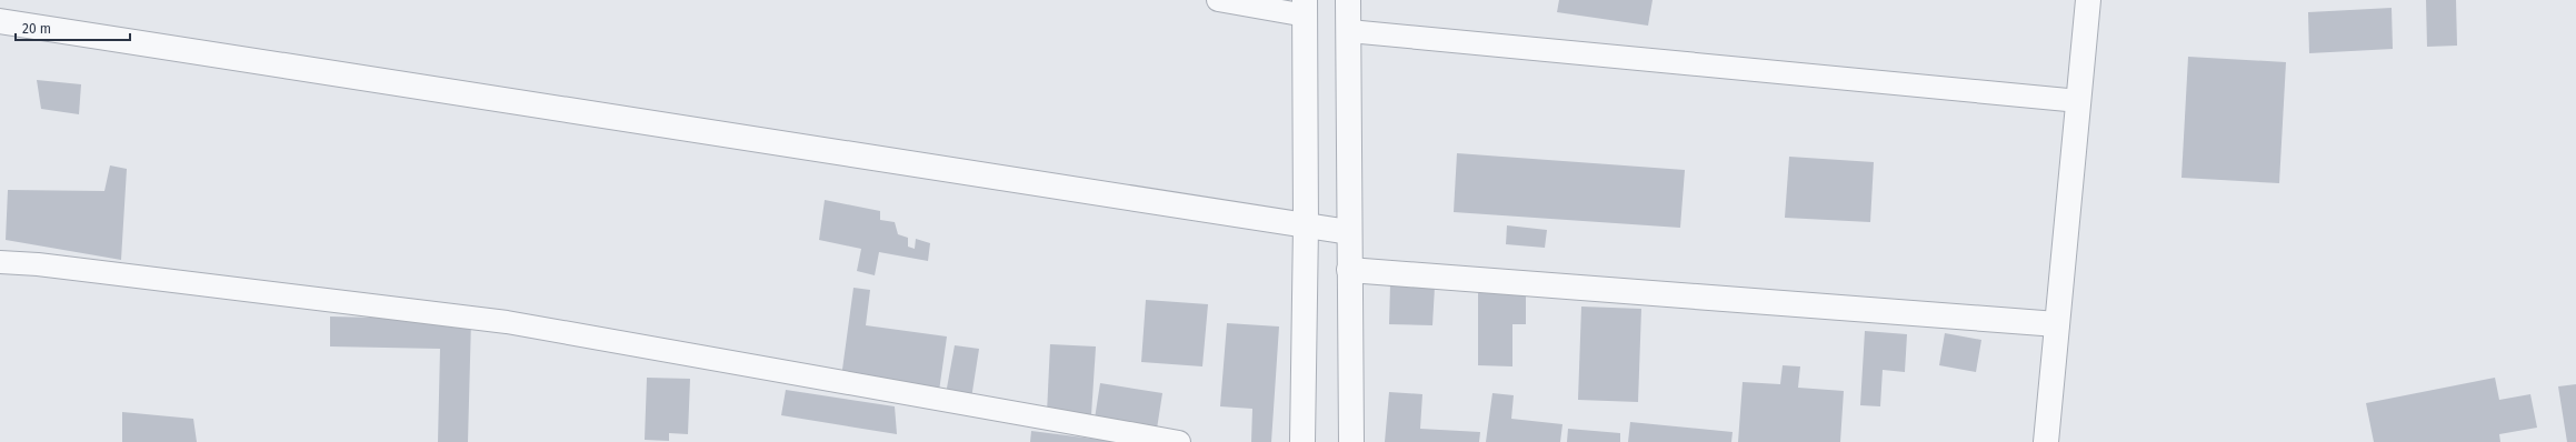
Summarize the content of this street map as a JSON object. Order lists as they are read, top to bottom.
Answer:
{
  "scale_bar": "20 m"
}
